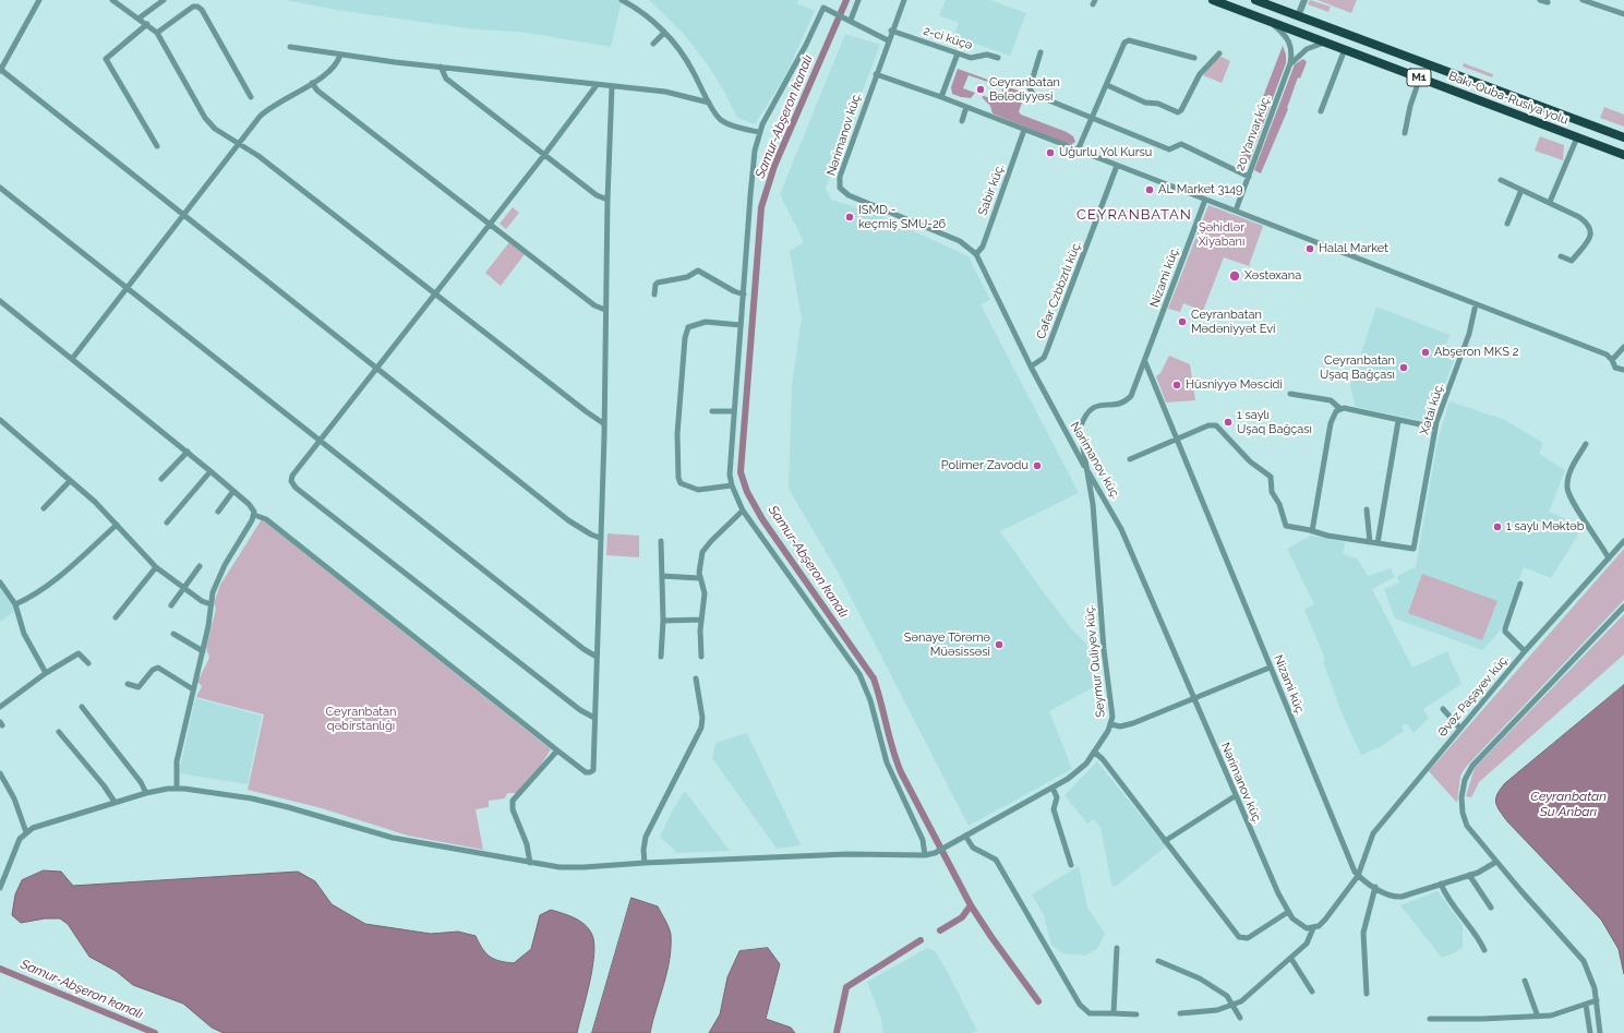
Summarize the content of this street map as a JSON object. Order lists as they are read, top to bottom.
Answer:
{
  "streets": {
    "highway": ["M1", "Bakı-Quba-Rusiya yolu"],
    "street": [
      "2-ci küçə",
      "20 Yanvar küç.",
      "Nərimanov küç.",
      "Sabir küç.",
      "Nizami küç.",
      "Cəfər Czbbzrlı küç.",
      "Xətai küç.",
      "Seymur Quliyev küç.",
      "Əvəz Paşayev küç."
    ]
  },
  "crossings": [
    ["2-ci küçə", "Nərimanov küç."],
    ["Nərimanov küç.", "Sabir küç."],
    ["Nərimanov küç.", "Nizami küç."],
    ["Nərimanov küç.", "Cəfər Czbbzrlı küç."],
    ["Nərimanov küç.", "Seymur Quliyev küç."],
    ["Nizami küç.", "Seymur Quliyev küç."],
    ["Nizami küç.", "Əvəz Paşayev küç."]
  ],
  "districts": ["CEYRANBATAN"],
  "water": ["Samur-Abşeron kanalı", "Ceyranbatan Su Anbarı"],
  "parks": ["Şəhidlər Xiyabanı", "Ceyranbatan qəbirstanlığı"],
  "places": [
    "Ceyranbatan Bələdiyyəsi",
    "Uğurlu Yol Kursu",
    "AL Market 3149",
    "ISMD - keçmiş SMU-26",
    "Halal Market",
    "Xəstəxana",
    "Ceyranbatan Mədəniyyət Evi",
    "Abşeron MKS 2",
    "Ceyranbatan Uşaq Bağçası",
    "Hüsniyyə Məscidi",
    "1 saylı Uşaq Bağçası",
    "Polimer Zavodu",
    "1 saylı Məktəb",
    "Sənaye Törəmə Müəsissəsi"
  ]
}
